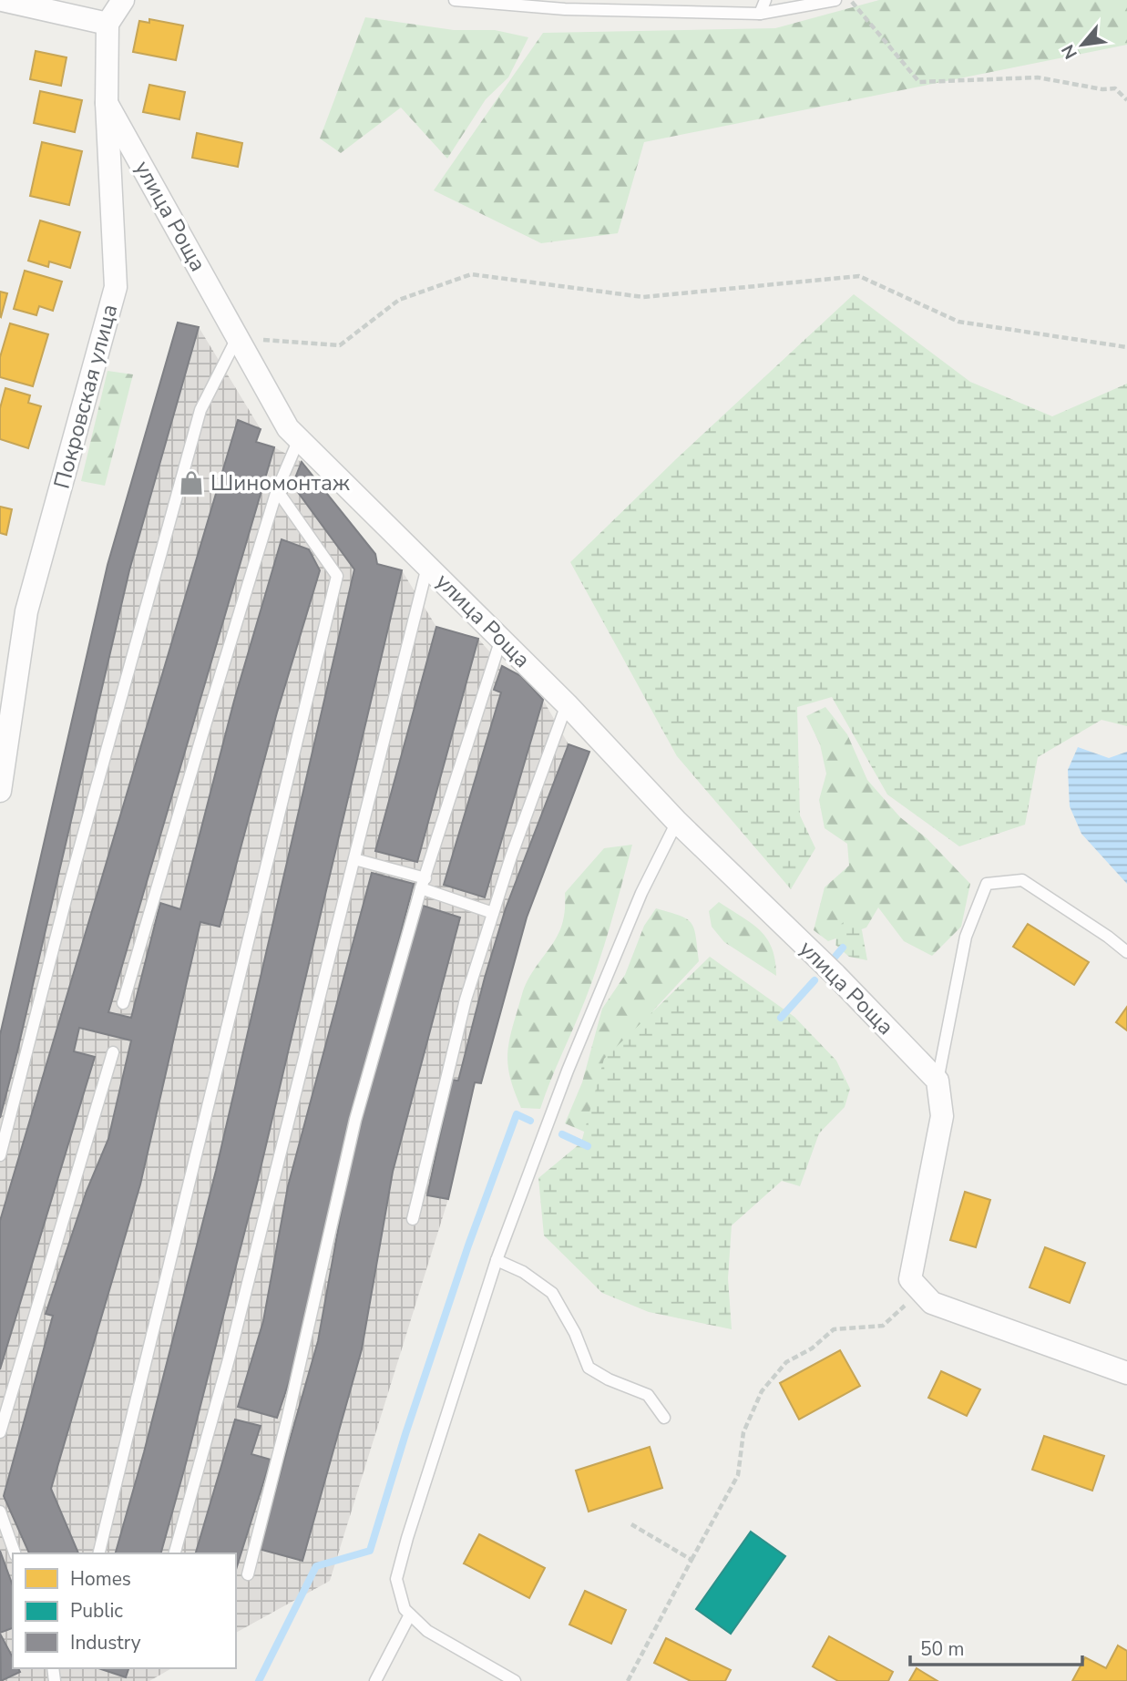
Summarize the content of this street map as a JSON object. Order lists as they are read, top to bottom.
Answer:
{
  "streets": {
    "street": ["улица Роща", "Покровская улица"]
  },
  "crossings": [
    ["улица Роща", "Покровская улица"]
  ],
  "places": {
    "shop": ["Шиномонтаж"]
  },
  "legend": ["Homes", "Public", "Industry"],
  "scale_bar": "50 m",
  "north": "bottom left"
}
